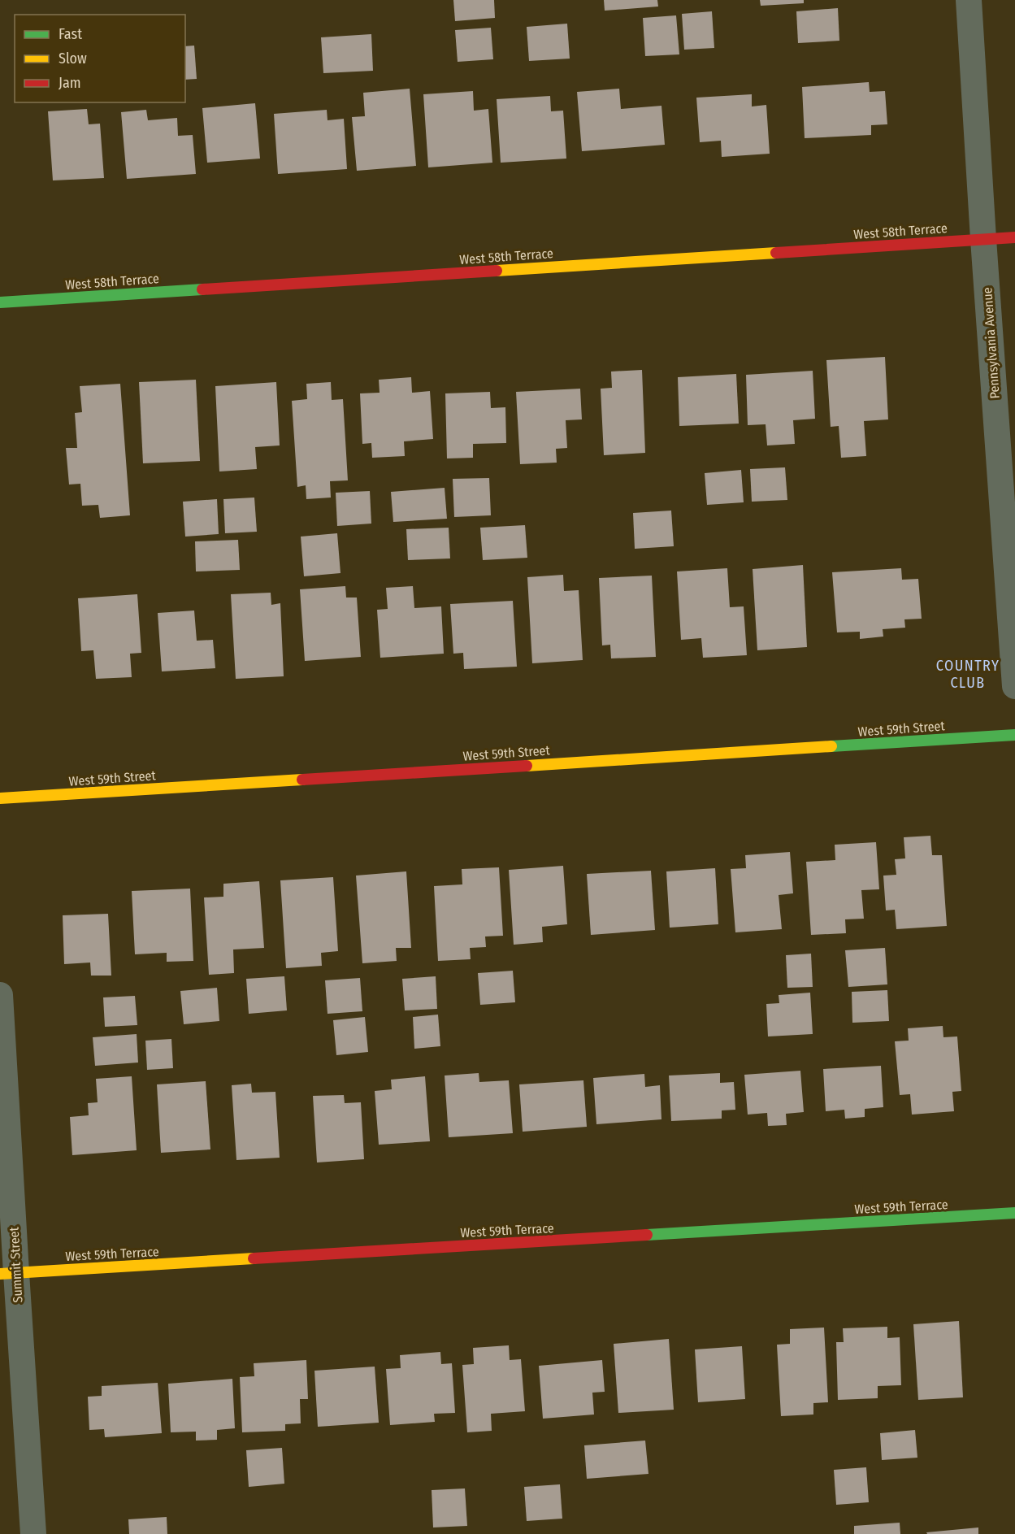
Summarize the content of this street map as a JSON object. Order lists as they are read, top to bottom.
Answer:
{
  "streets": {
    "street": [
      "West 58th Terrace",
      "Pennsylvania Avenue",
      "West 59th Street",
      "West 59th Terrace",
      "Summit Street"
    ]
  },
  "crossings": [
    ["West 58th Terrace", "Pennsylvania Avenue"],
    ["West 59th Terrace", "Summit Street"]
  ],
  "districts": ["COUNTRY CLUB"],
  "legend": ["Fast", "Slow", "Jam"]
}
